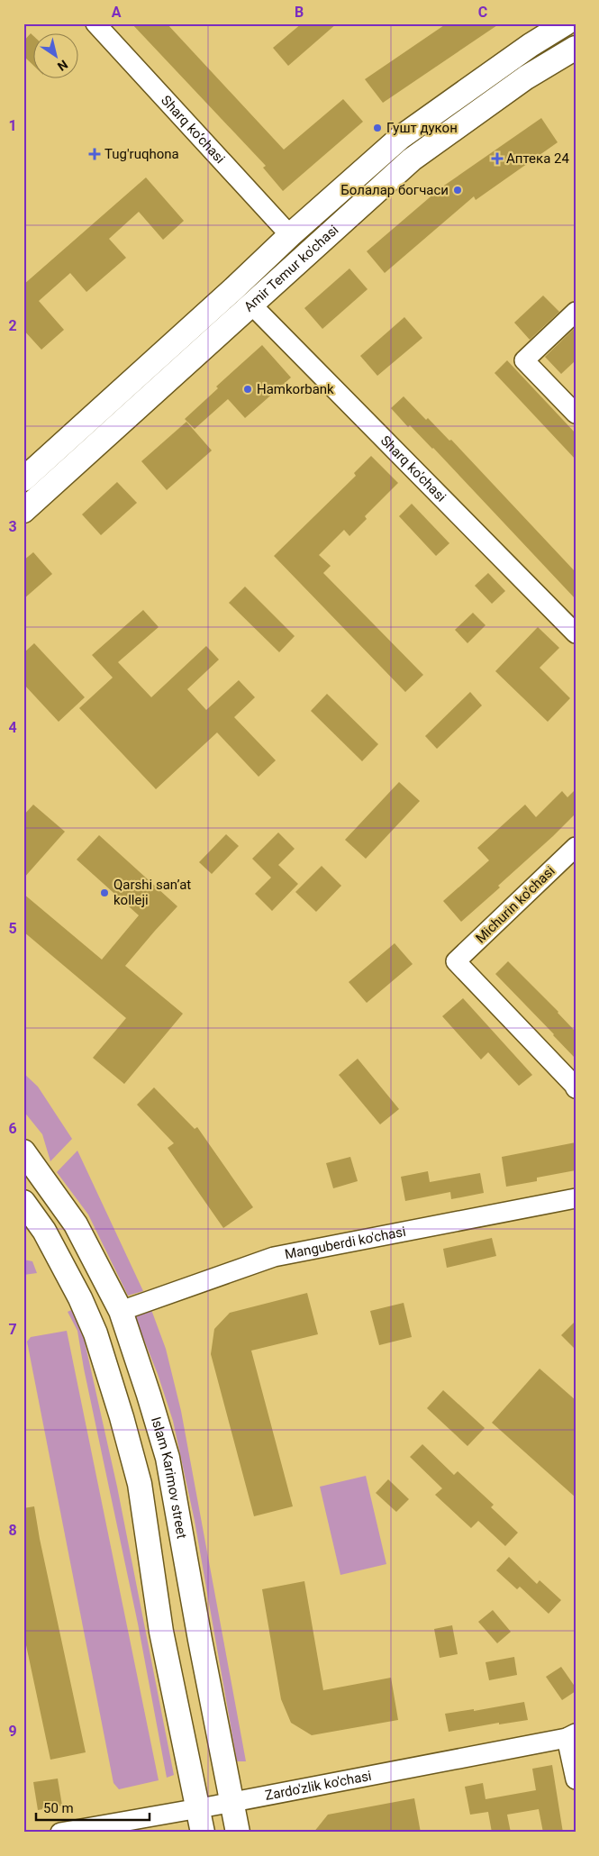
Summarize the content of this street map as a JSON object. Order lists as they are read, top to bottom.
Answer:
{
  "streets": {
    "main road": ["Amir Temur ko'chasi", "Islam Karimov street"],
    "street": [
      "Sharq ko‘chasi",
      "Sharq ko'chasi",
      "Michurin ko'chasi",
      "Manguberdi ko'chasi",
      "Zardo'zlik ko'chasi"
    ]
  },
  "crossings": [
    ["Sharq ko‘chasi", "Amir Temur ko'chasi"],
    ["Amir Temur ko'chasi", "Sharq ko'chasi"],
    ["Manguberdi ko'chasi", "Islam Karimov street"],
    ["Islam Karimov street", "Zardo'zlik ko'chasi"]
  ],
  "places": {
    "other": [
      "Гушт дукон",
      "Болалар богчаси",
      "Hamkorbank",
      "Qarshi san’at kolleji"
    ],
    "health": ["Tug'ruqhona", "Аптека 24"]
  },
  "scale_bar": "50 m",
  "north": "bottom right",
  "grid": {
    "columns": ["A", "B", "C"],
    "rows": [
      "1",
      "2",
      "3",
      "4",
      "5",
      "6",
      "7",
      "8",
      "9"
    ]
  }
}
